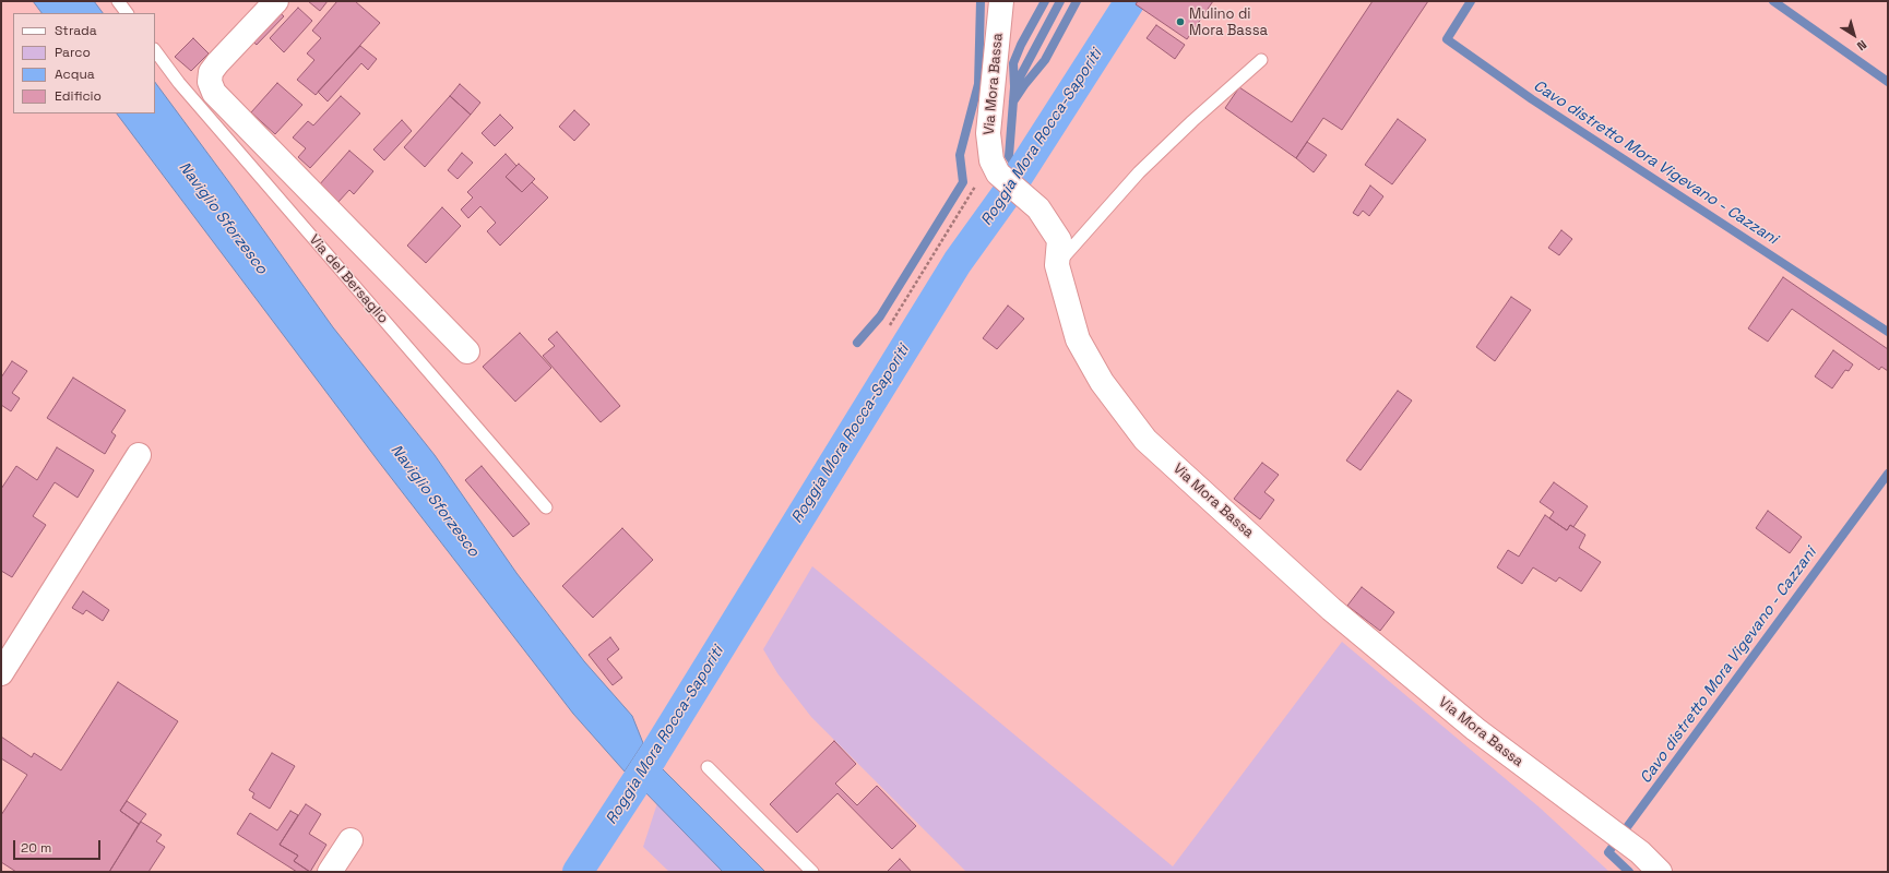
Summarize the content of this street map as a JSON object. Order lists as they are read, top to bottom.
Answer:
{
  "streets": {
    "street": ["Via Mora Bassa"],
    "lane": ["Via del Bersaglio"]
  },
  "water": ["Roggia Mora Rocca-Saporiti", "Cavo distretto Mora Vigevano - Cazzani", "Naviglio Sforzesco"],
  "places": ["Mulino di Mora Bassa"],
  "legend": [
    "Strada",
    "Parco",
    "Acqua",
    "Edificio"
  ],
  "scale_bar": "20 m",
  "north": "bottom right"
}
